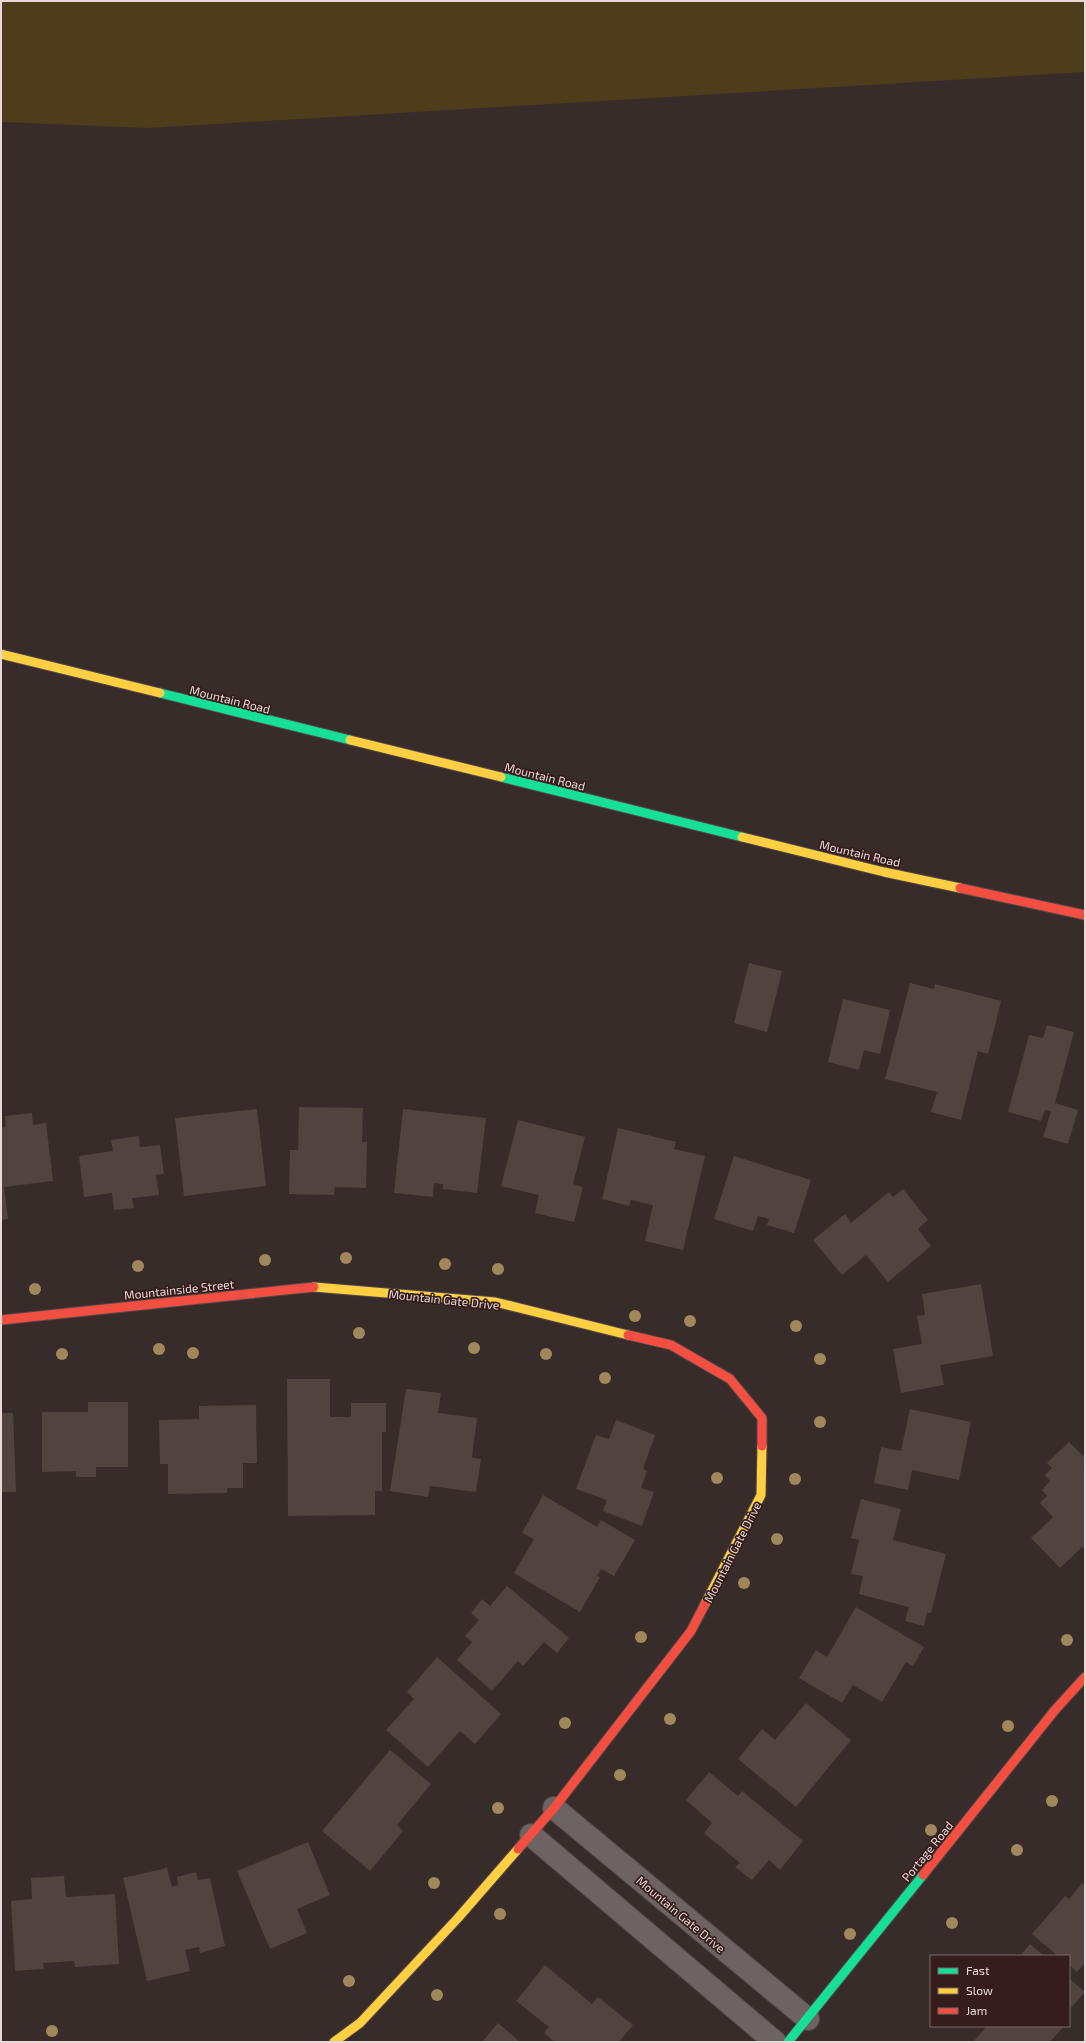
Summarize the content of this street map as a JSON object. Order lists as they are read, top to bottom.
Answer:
{
  "streets": {
    "street": [
      "Mountain Road",
      "Mountainside Street",
      "Mountain Gate Drive",
      "Portage Road"
    ]
  },
  "crossings": [
    ["Mountainside Street", "Mountain Gate Drive"],
    ["Mountain Gate Drive", "Portage Road"]
  ],
  "legend": ["Fast", "Slow", "Jam"]
}
